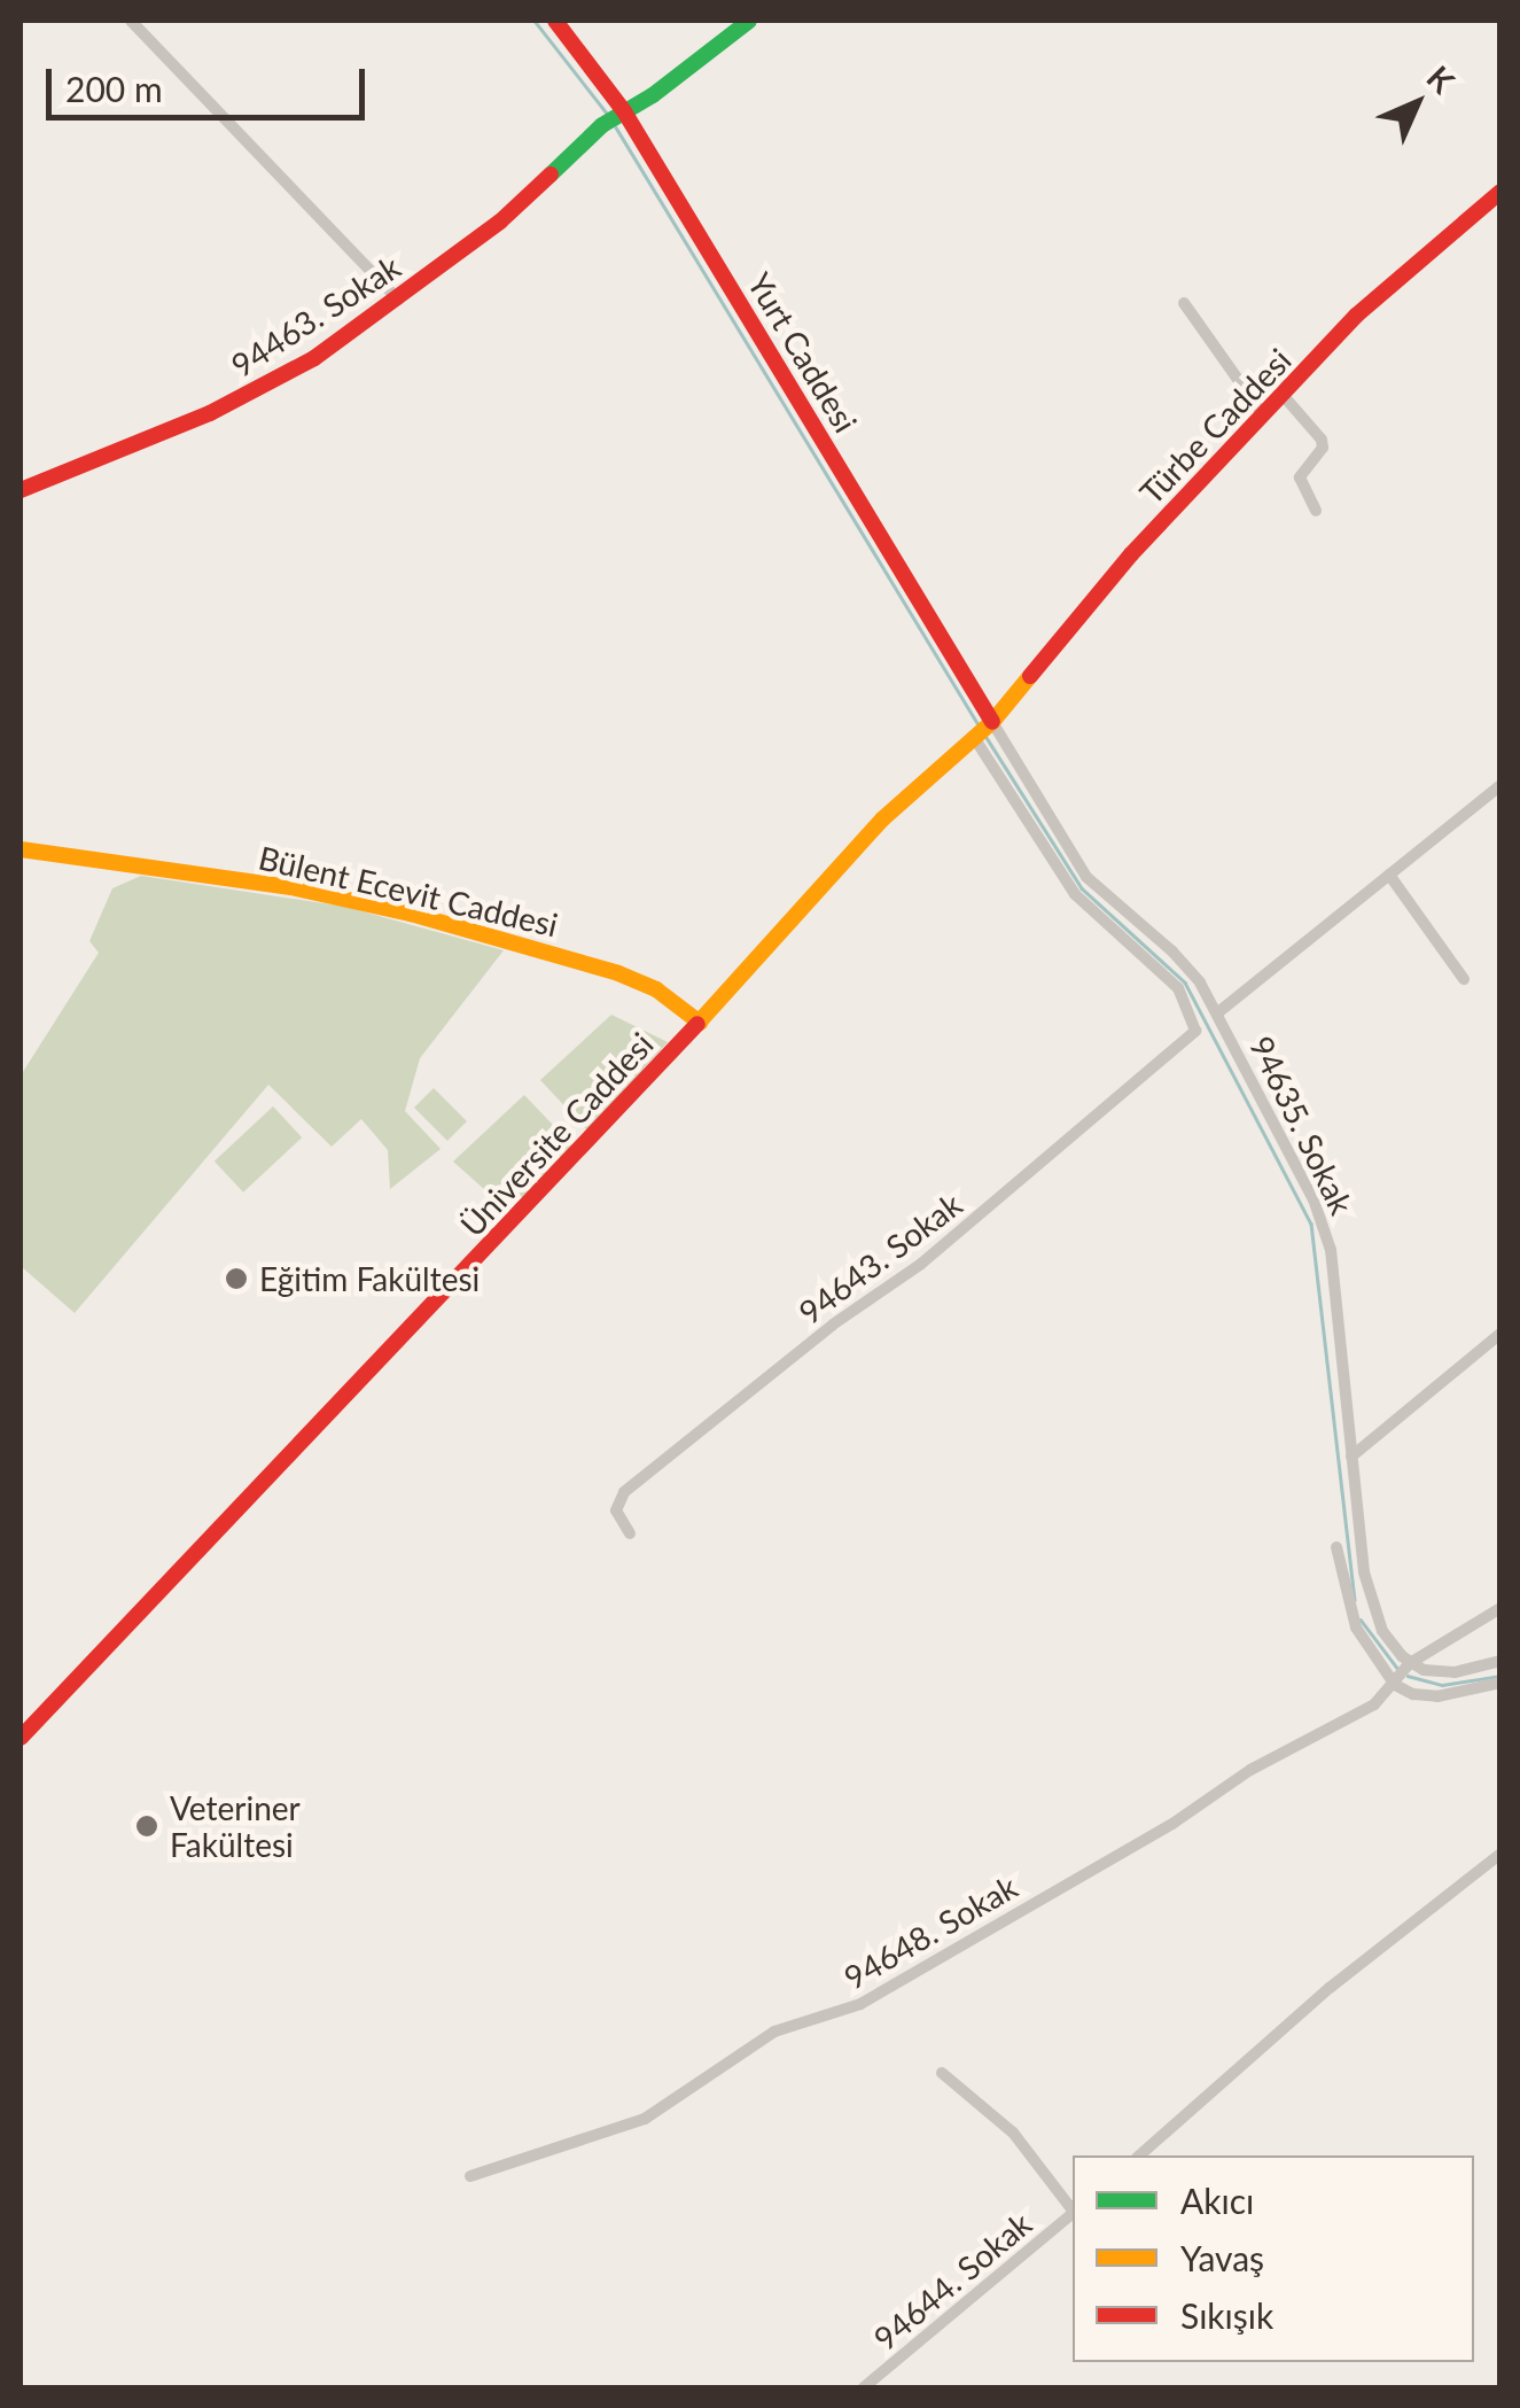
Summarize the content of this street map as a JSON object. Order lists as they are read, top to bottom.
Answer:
{
  "streets": {
    "street": [
      "94463. Sokak",
      "Yurt Caddesi",
      "Türbe Caddesi",
      "Bülent Ecevit Caddesi",
      "94635. Sokak",
      "Üniversite Caddesi",
      "94643. Sokak",
      "94648. Sokak",
      "94644. Sokak"
    ]
  },
  "crossings": [
    ["94463. Sokak", "Yurt Caddesi"],
    ["Yurt Caddesi", "Türbe Caddesi"],
    ["Yurt Caddesi", "94635. Sokak"],
    ["Yurt Caddesi", "Üniversite Caddesi"],
    ["Türbe Caddesi", "94635. Sokak"],
    ["Türbe Caddesi", "Üniversite Caddesi"],
    ["Bülent Ecevit Caddesi", "Üniversite Caddesi"],
    ["94635. Sokak", "Üniversite Caddesi"],
    ["Üniversite Caddesi", "94643. Sokak"]
  ],
  "places": ["Eğitim Fakültesi", "Veteriner Fakültesi"],
  "legend": ["Akıcı", "Yavaş", "Sıkışık"],
  "scale_bar": "200 m",
  "north": "top right"
}
